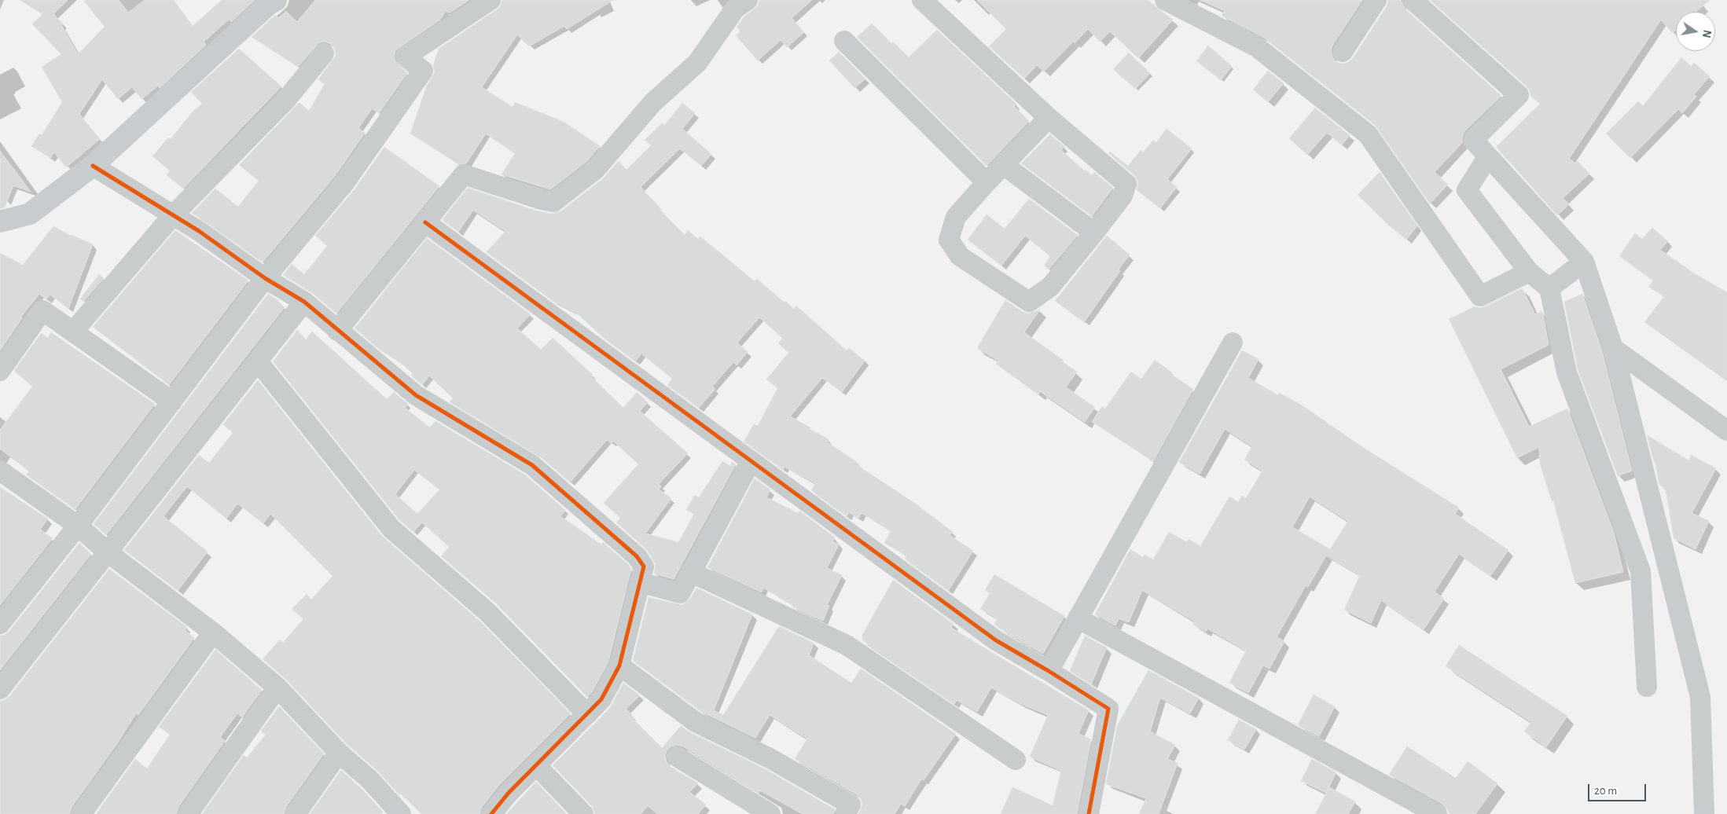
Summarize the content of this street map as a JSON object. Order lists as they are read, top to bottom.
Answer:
{
  "scale_bar": "20 m",
  "north": "right"
}
